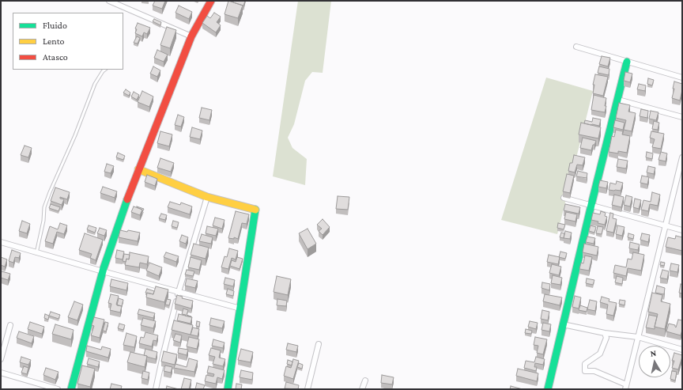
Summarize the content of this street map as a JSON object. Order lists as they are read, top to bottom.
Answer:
{
  "legend": ["Fluido", "Lento", "Atasco"],
  "north": "top"
}
